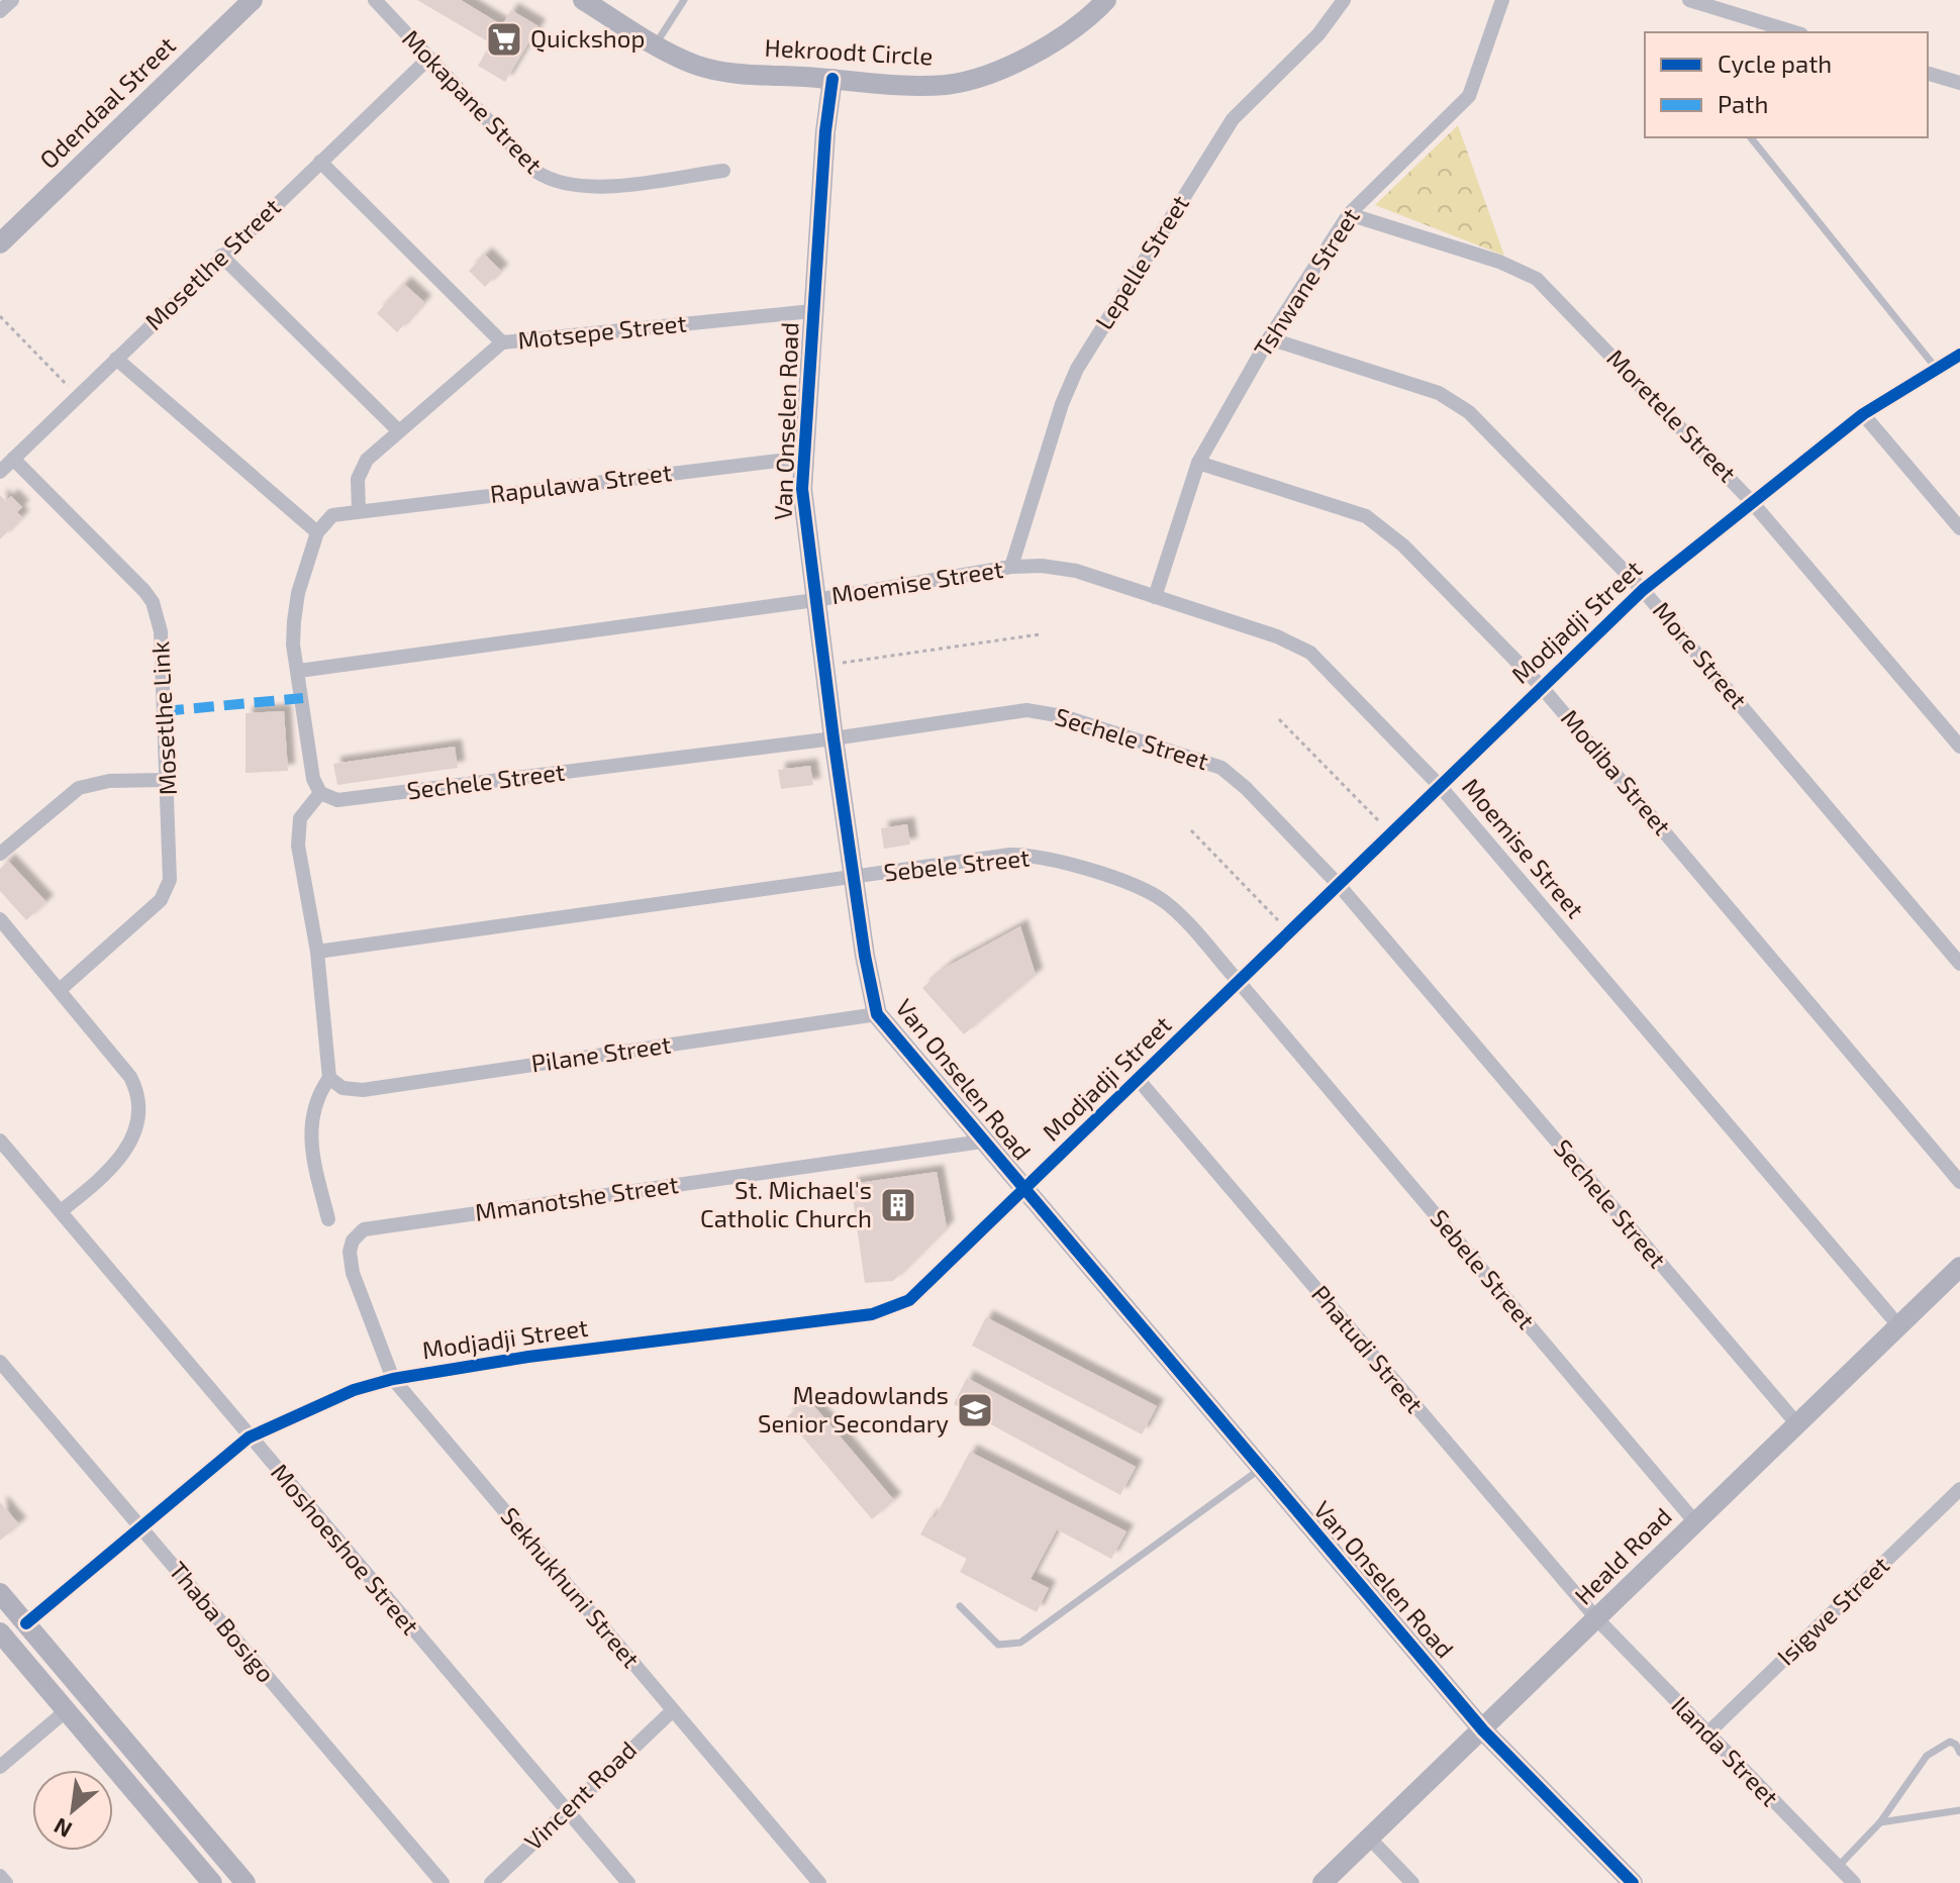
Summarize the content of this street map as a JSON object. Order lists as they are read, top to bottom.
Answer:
{
  "streets": {
    "street": [
      "Hekroodt Circle",
      "Mokapane Street",
      "Odendaal Street",
      "Lepelle Street",
      "Mosetlhe Street",
      "Tshwane Street",
      "Motsepe Street",
      "Moretele Street",
      "Van Onselen Road",
      "Rapulawa Street",
      "Moemise Street",
      "Modjadji Street",
      "More Street",
      "Mosetlhe Link",
      "Sechele Street",
      "Modiba Street",
      "Sebele Street",
      "Pilane Street",
      "Mmanotshe Street",
      "Phatudi Street",
      "Moshoeshoe Street",
      "Heald Road",
      "Sekhukhuni Street",
      "Isigwe Street",
      "Thaba Bosigo",
      "Ilanda Street",
      "Vincent Road"
    ]
  },
  "crossings": [
    ["Hekroodt Circle", "Van Onselen Road"],
    ["Mokapane Street", "Mosetlhe Street"],
    ["Lepelle Street", "Moemise Street"],
    ["Mosetlhe Street", "Motsepe Street"],
    ["Mosetlhe Street", "Mosetlhe Link"],
    ["Tshwane Street", "Moretele Street"],
    ["Tshwane Street", "Moemise Street"],
    ["Tshwane Street", "More Street"],
    ["Tshwane Street", "Modiba Street"],
    ["Motsepe Street", "Van Onselen Road"],
    ["Moretele Street", "Modjadji Street"],
    ["Van Onselen Road", "Rapulawa Street"],
    ["Van Onselen Road", "Moemise Street"],
    ["Van Onselen Road", "Modjadji Street"],
    ["Van Onselen Road", "Sechele Street"],
    ["Van Onselen Road", "Sebele Street"],
    ["Van Onselen Road", "Pilane Street"],
    ["Van Onselen Road", "Mmanotshe Street"],
    ["Van Onselen Road", "Heald Road"],
    ["Moemise Street", "Modjadji Street"],
    ["Moemise Street", "Heald Road"],
    ["Modjadji Street", "More Street"],
    ["Modjadji Street", "Sechele Street"],
    ["Modjadji Street", "Modiba Street"],
    ["Modjadji Street", "Sebele Street"],
    ["Modjadji Street", "Phatudi Street"],
    ["Modjadji Street", "Moshoeshoe Street"],
    ["Modjadji Street", "Sekhukhuni Street"],
    ["Modjadji Street", "Thaba Bosigo"],
    ["Sechele Street", "Heald Road"],
    ["Sebele Street", "Heald Road"],
    ["Mmanotshe Street", "Sekhukhuni Street"],
    ["Phatudi Street", "Heald Road"],
    ["Phatudi Street", "Ilanda Street"],
    ["Moshoeshoe Street", "Vincent Road"],
    ["Heald Road", "Ilanda Street"],
    ["Sekhukhuni Street", "Vincent Road"],
    ["Isigwe Street", "Ilanda Street"]
  ],
  "places": {
    "supermarket": ["Quickshop"],
    "building": ["St. Michael's Catholic Church"],
    "school or university": ["Meadowlands Senior Secondary"]
  },
  "legend": ["Cycle path", "Path"],
  "north": "bottom left"
}
